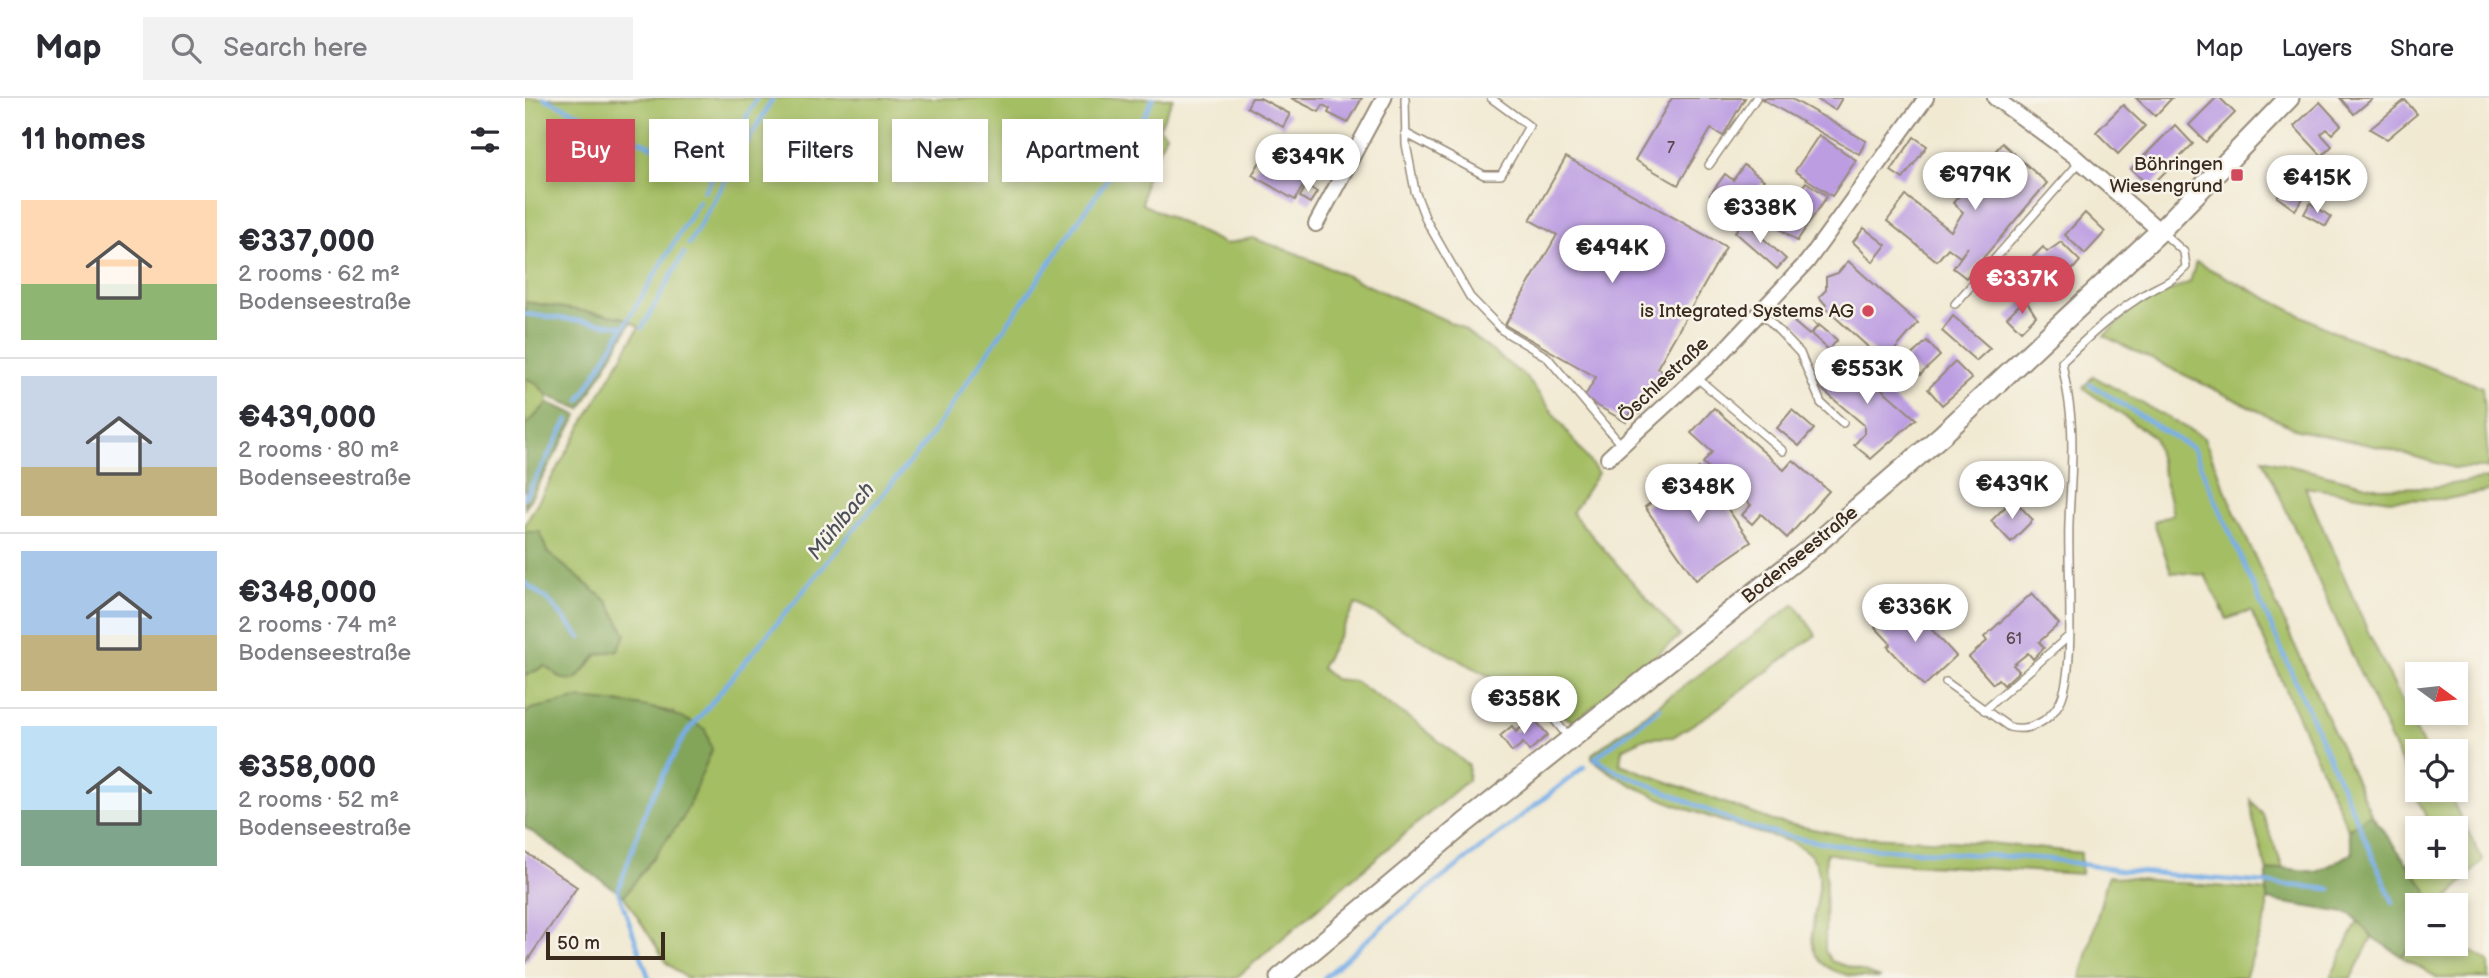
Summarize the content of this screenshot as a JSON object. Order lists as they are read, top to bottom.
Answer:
{
  "streets": {
    "street": ["Öschlestraße", "Bodenseestraße"]
  },
  "water": ["Mühlbach"],
  "places": {
    "transit": ["Böhringen Wiesengrund"],
    "other": ["is Integrated Systems AG"]
  },
  "house_numbers": ["7", "61"],
  "scale_bar": "50 m",
  "north": "right",
  "page": {
    "header": "Map",
    "search": "Search here",
    "nav": ["Map", "Layers", "Share"],
    "heading": "11 homes",
    "chip": [
      "Buy",
      "Rent",
      "Filters",
      "New",
      "Apartment"
    ],
    "price": [
      "€349K",
      "€979K",
      "€415K",
      "€338K",
      "€494K",
      "€337K",
      "€553K",
      "€439K",
      "€348K",
      "€336K",
      "€358K"
    ],
    "list": [
      {
        "name": "€337,000",
        "note": "2 rooms · 62 m² · Bodenseestraße"
      },
      {
        "name": "€439,000",
        "note": "2 rooms · 80 m² · Bodenseestraße"
      },
      {
        "name": "€348,000",
        "note": "2 rooms · 74 m² · Bodenseestraße"
      },
      {
        "name": "€358,000",
        "note": "2 rooms · 52 m² · Bodenseestraße"
      }
    ],
    "map_buttons": ["+", "−"],
    "scale": "50 m"
  }
}
